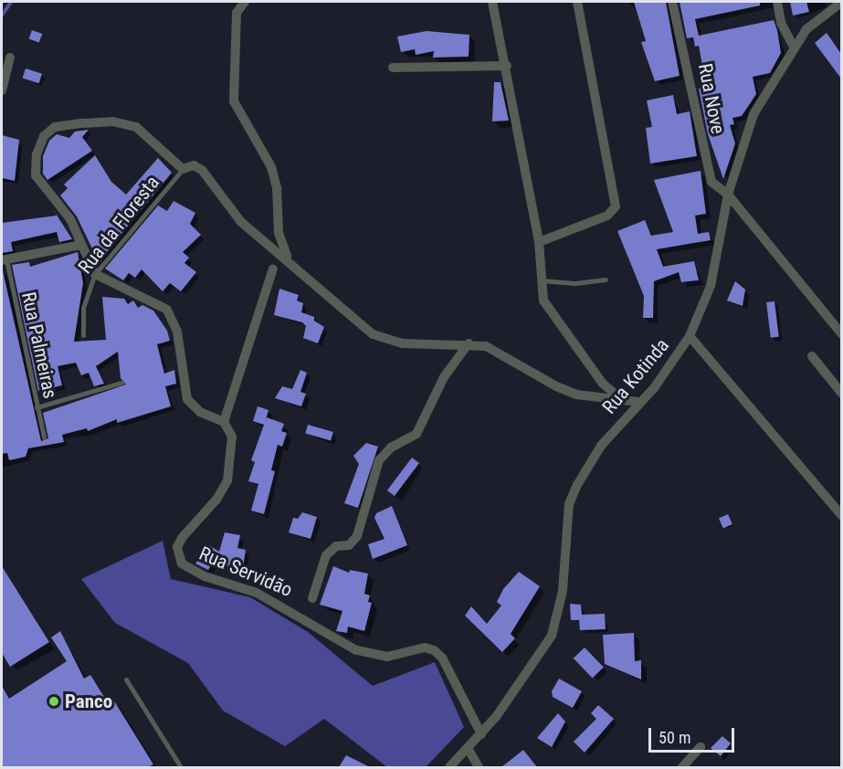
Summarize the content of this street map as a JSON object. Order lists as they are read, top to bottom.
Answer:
{
  "streets": {
    "street": ["Rua Nove", "Rua Kotinda", "Rua Servidão"],
    "lane": ["Rua da Floresta", "Rua Palmeiras"]
  },
  "crossings": [
    ["Rua Nove", "Rua Kotinda"],
    ["Rua Kotinda", "Rua Servidão"]
  ],
  "places": ["Panco"],
  "scale_bar": "50 m"
}
